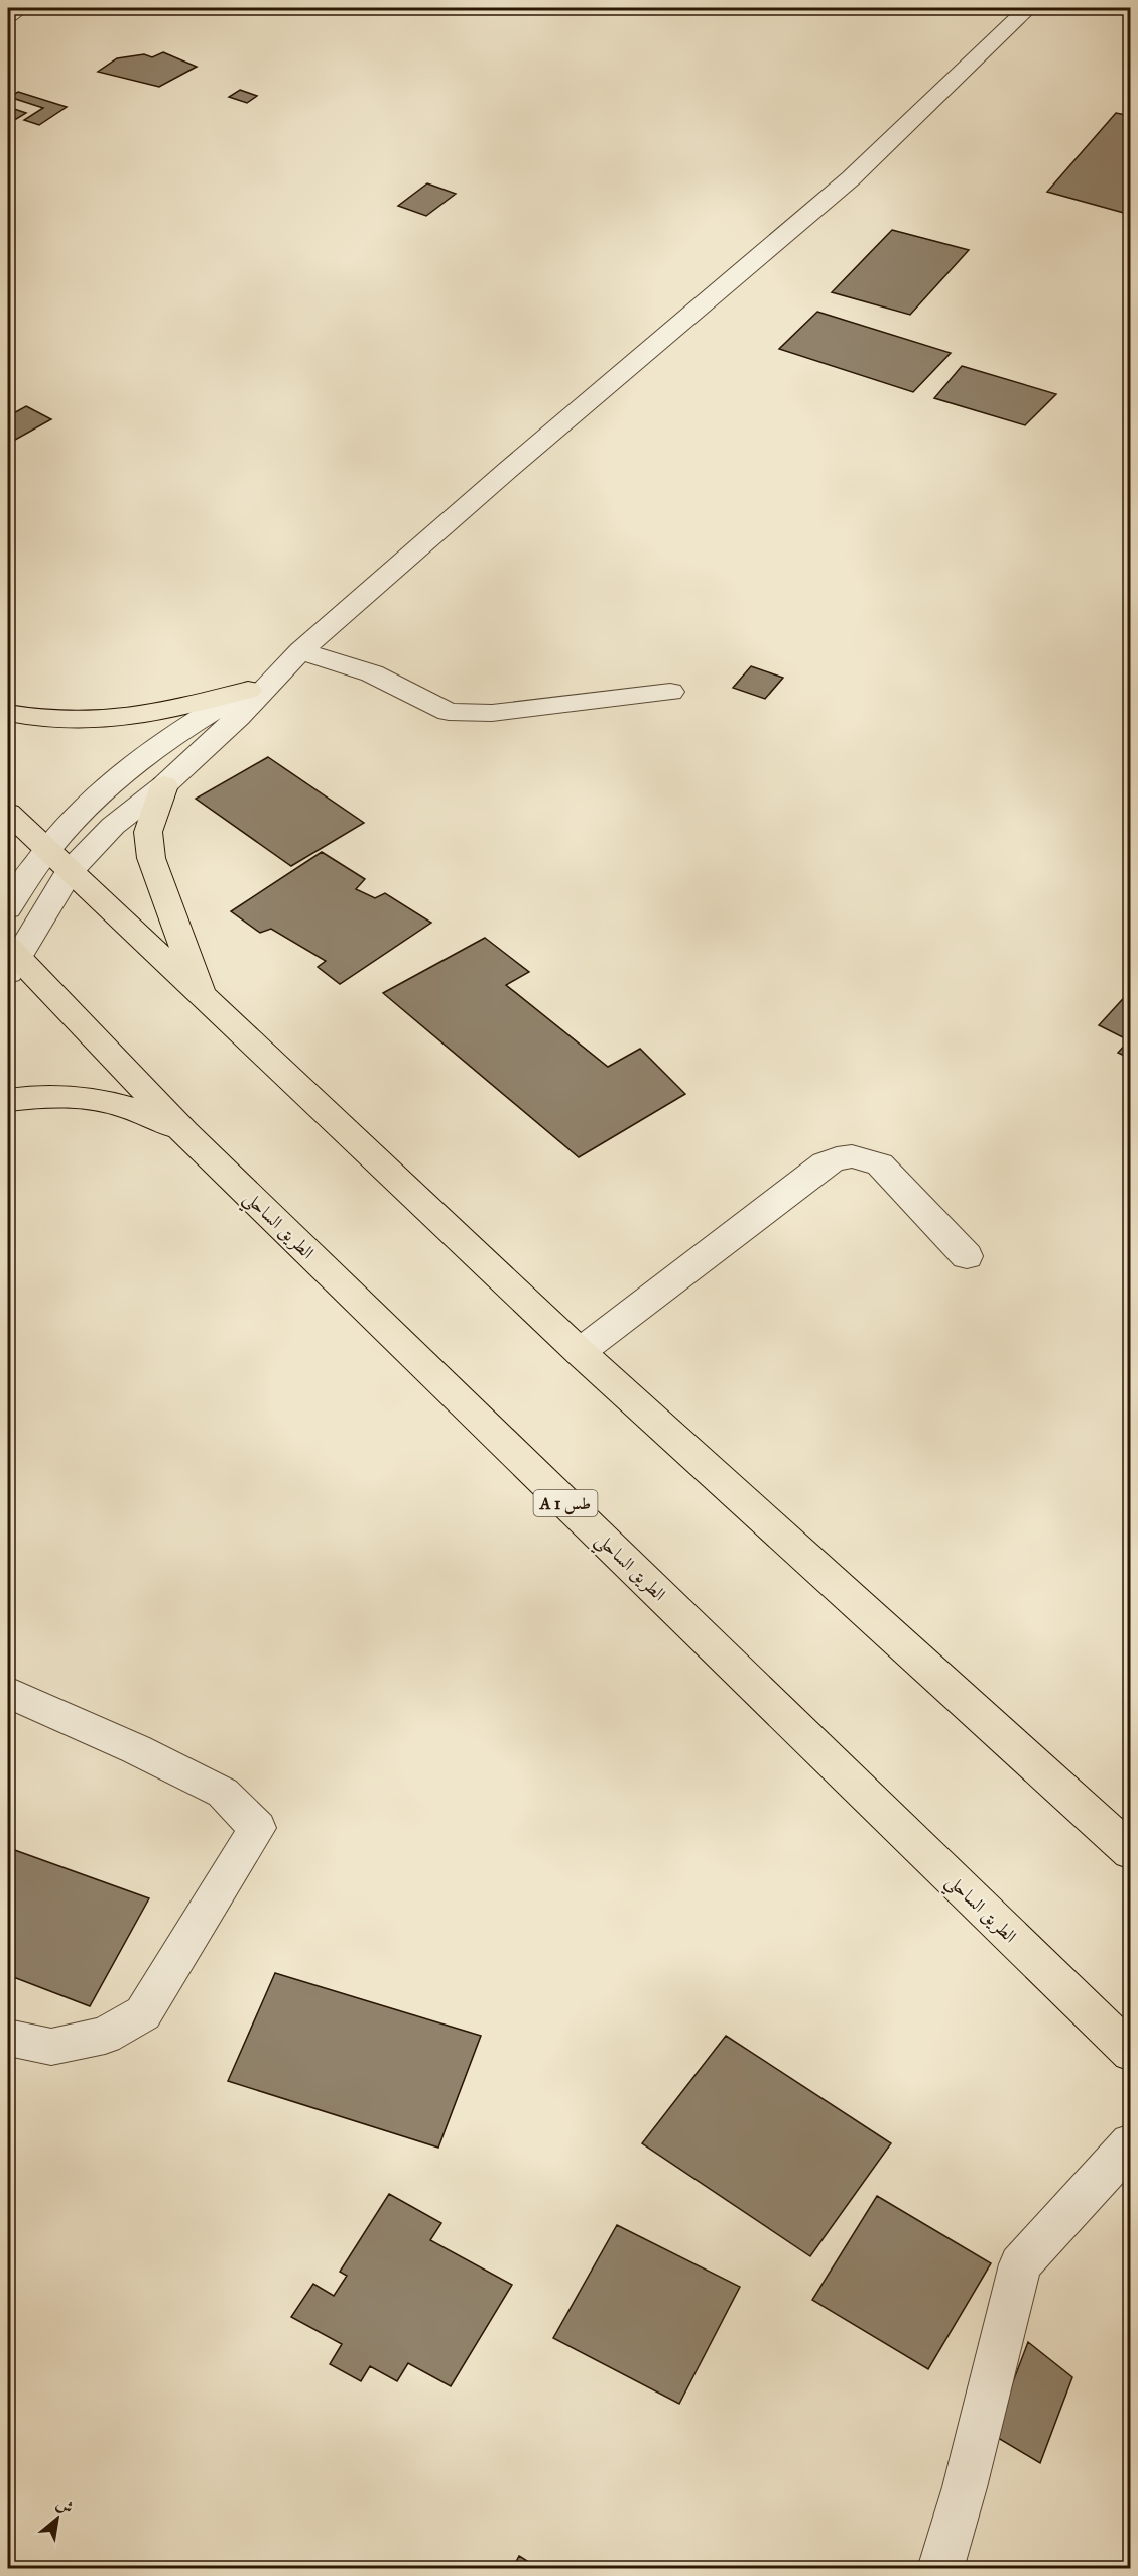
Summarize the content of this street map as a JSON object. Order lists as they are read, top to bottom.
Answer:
{
  "streets": {
    "highway": ["الطريق الساحلي", "A 1 طس"]
  },
  "north": "top right"
}
